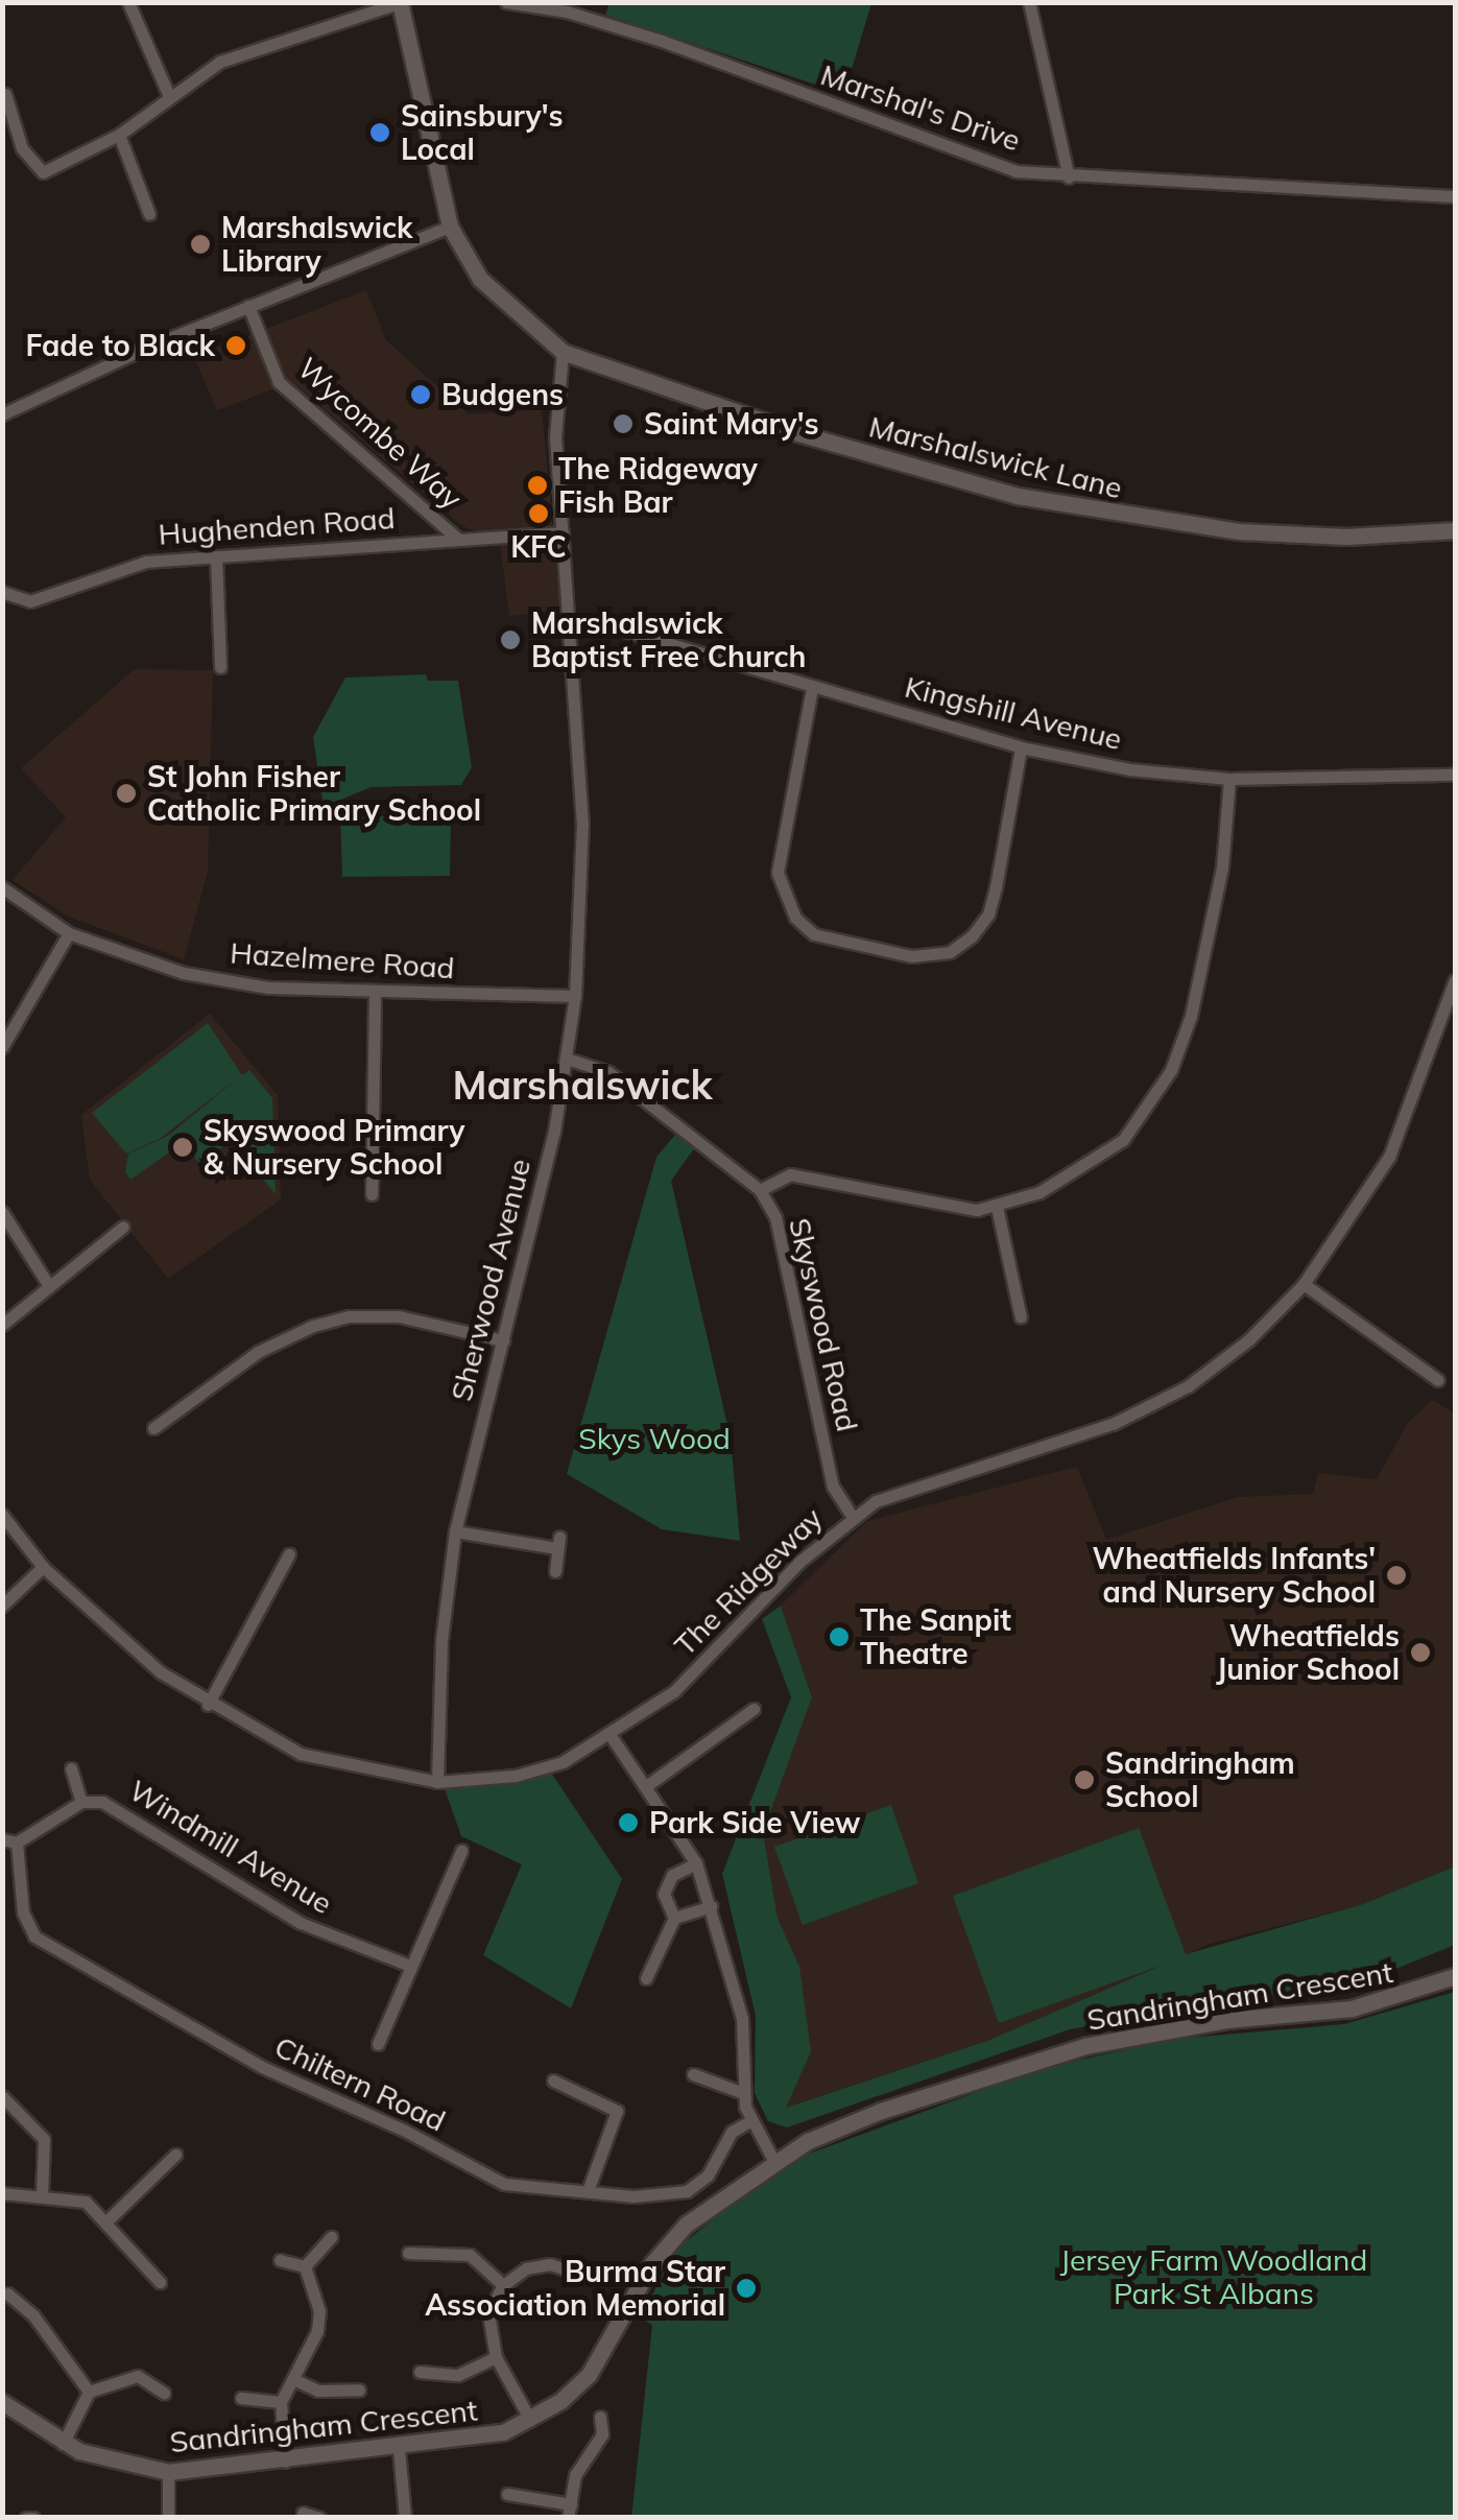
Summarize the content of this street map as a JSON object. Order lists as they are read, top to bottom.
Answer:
{
  "streets": {
    "street": [
      "Marshal's Drive",
      "Wycombe Way",
      "Marshalswick Lane",
      "Hughenden Road",
      "Kingshill Avenue",
      "Hazelmere Road",
      "Sherwood Avenue",
      "Skyswood Road",
      "The Ridgeway",
      "Windmill Avenue",
      "Sandringham Crescent",
      "Chiltern Road"
    ]
  },
  "crossings": [
    ["Wycombe Way", "Hughenden Road"],
    ["Marshalswick Lane", "Sherwood Avenue"],
    ["Hughenden Road", "Sherwood Avenue"],
    ["Kingshill Avenue", "Sherwood Avenue"],
    ["Hazelmere Road", "Sherwood Avenue"],
    ["Sherwood Avenue", "Skyswood Road"],
    ["Sherwood Avenue", "The Ridgeway"],
    ["Skyswood Road", "The Ridgeway"],
    ["Windmill Avenue", "Chiltern Road"]
  ],
  "districts": ["Marshalswick"],
  "parks": ["Skys Wood", "Jersey Farm Woodland Park St Albans"],
  "places": [
    "Sainsbury's Local",
    "Marshalswick Library",
    "Fade to Black",
    "Budgens",
    "Saint Mary's",
    "The Ridgeway Fish Bar",
    "KFC",
    "Marshalswick Baptist Free Church",
    "St John Fisher Catholic Primary School",
    "Skyswood Primary & Nursery School",
    "Wheatfields Infants' and Nursery School",
    "The Sanpit Theatre",
    "Wheatfields Junior School",
    "Sandringham School",
    "Park Side View",
    "Burma Star Association Memorial"
  ]
}
